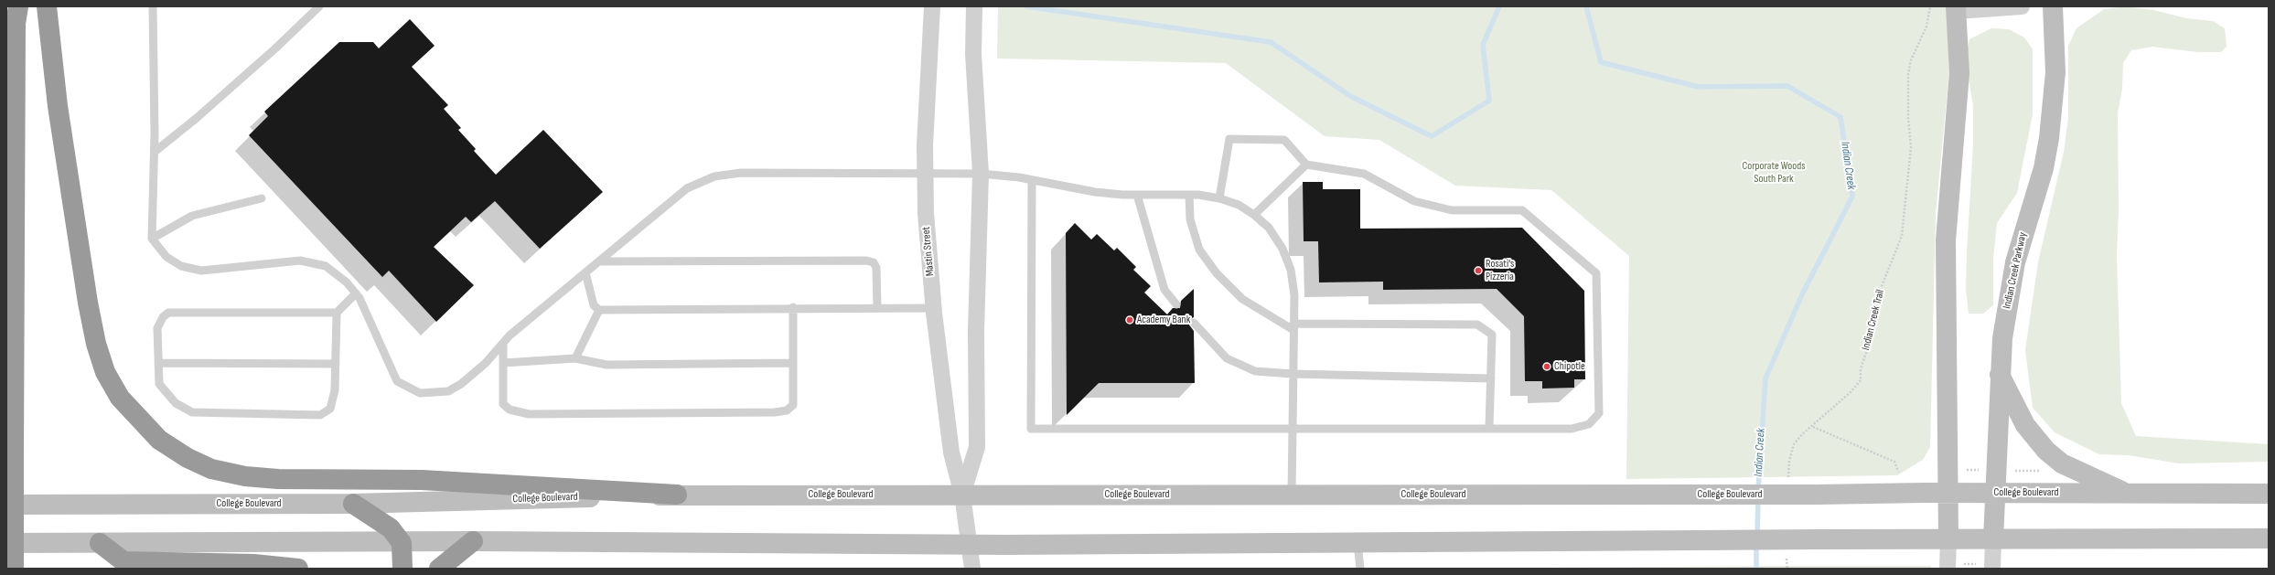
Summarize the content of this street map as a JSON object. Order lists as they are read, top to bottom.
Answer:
{
  "streets": {
    "main road": ["Indian Creek Parkway", "College Boulevard"],
    "street": ["Mastin Street"],
    "path": ["Indian Creek Trail"]
  },
  "crossings": [
    ["Mastin Street", "College Boulevard"],
    ["Indian Creek Parkway", "College Boulevard"]
  ],
  "water": ["Indian Creek"],
  "parks": ["Corporate Woods South Park"],
  "places": ["Rosati's Pizzeria", "Academy Bank", "Chipotle"]
}
